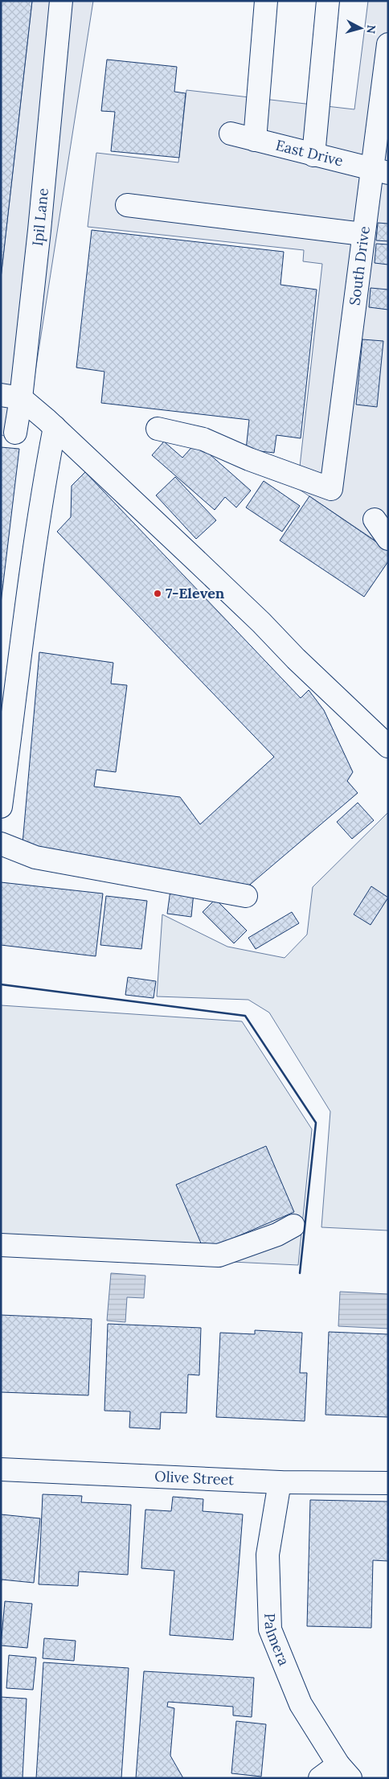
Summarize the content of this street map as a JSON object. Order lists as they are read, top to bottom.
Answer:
{
  "streets": {
    "street": [
      "East Drive",
      "Ipil Lane",
      "South Drive",
      "Olive Street",
      "Palmera"
    ]
  },
  "crossings": [
    ["East Drive", "South Drive"],
    ["Olive Street", "Palmera"]
  ],
  "places": ["7-Eleven"],
  "north": "right"
}
